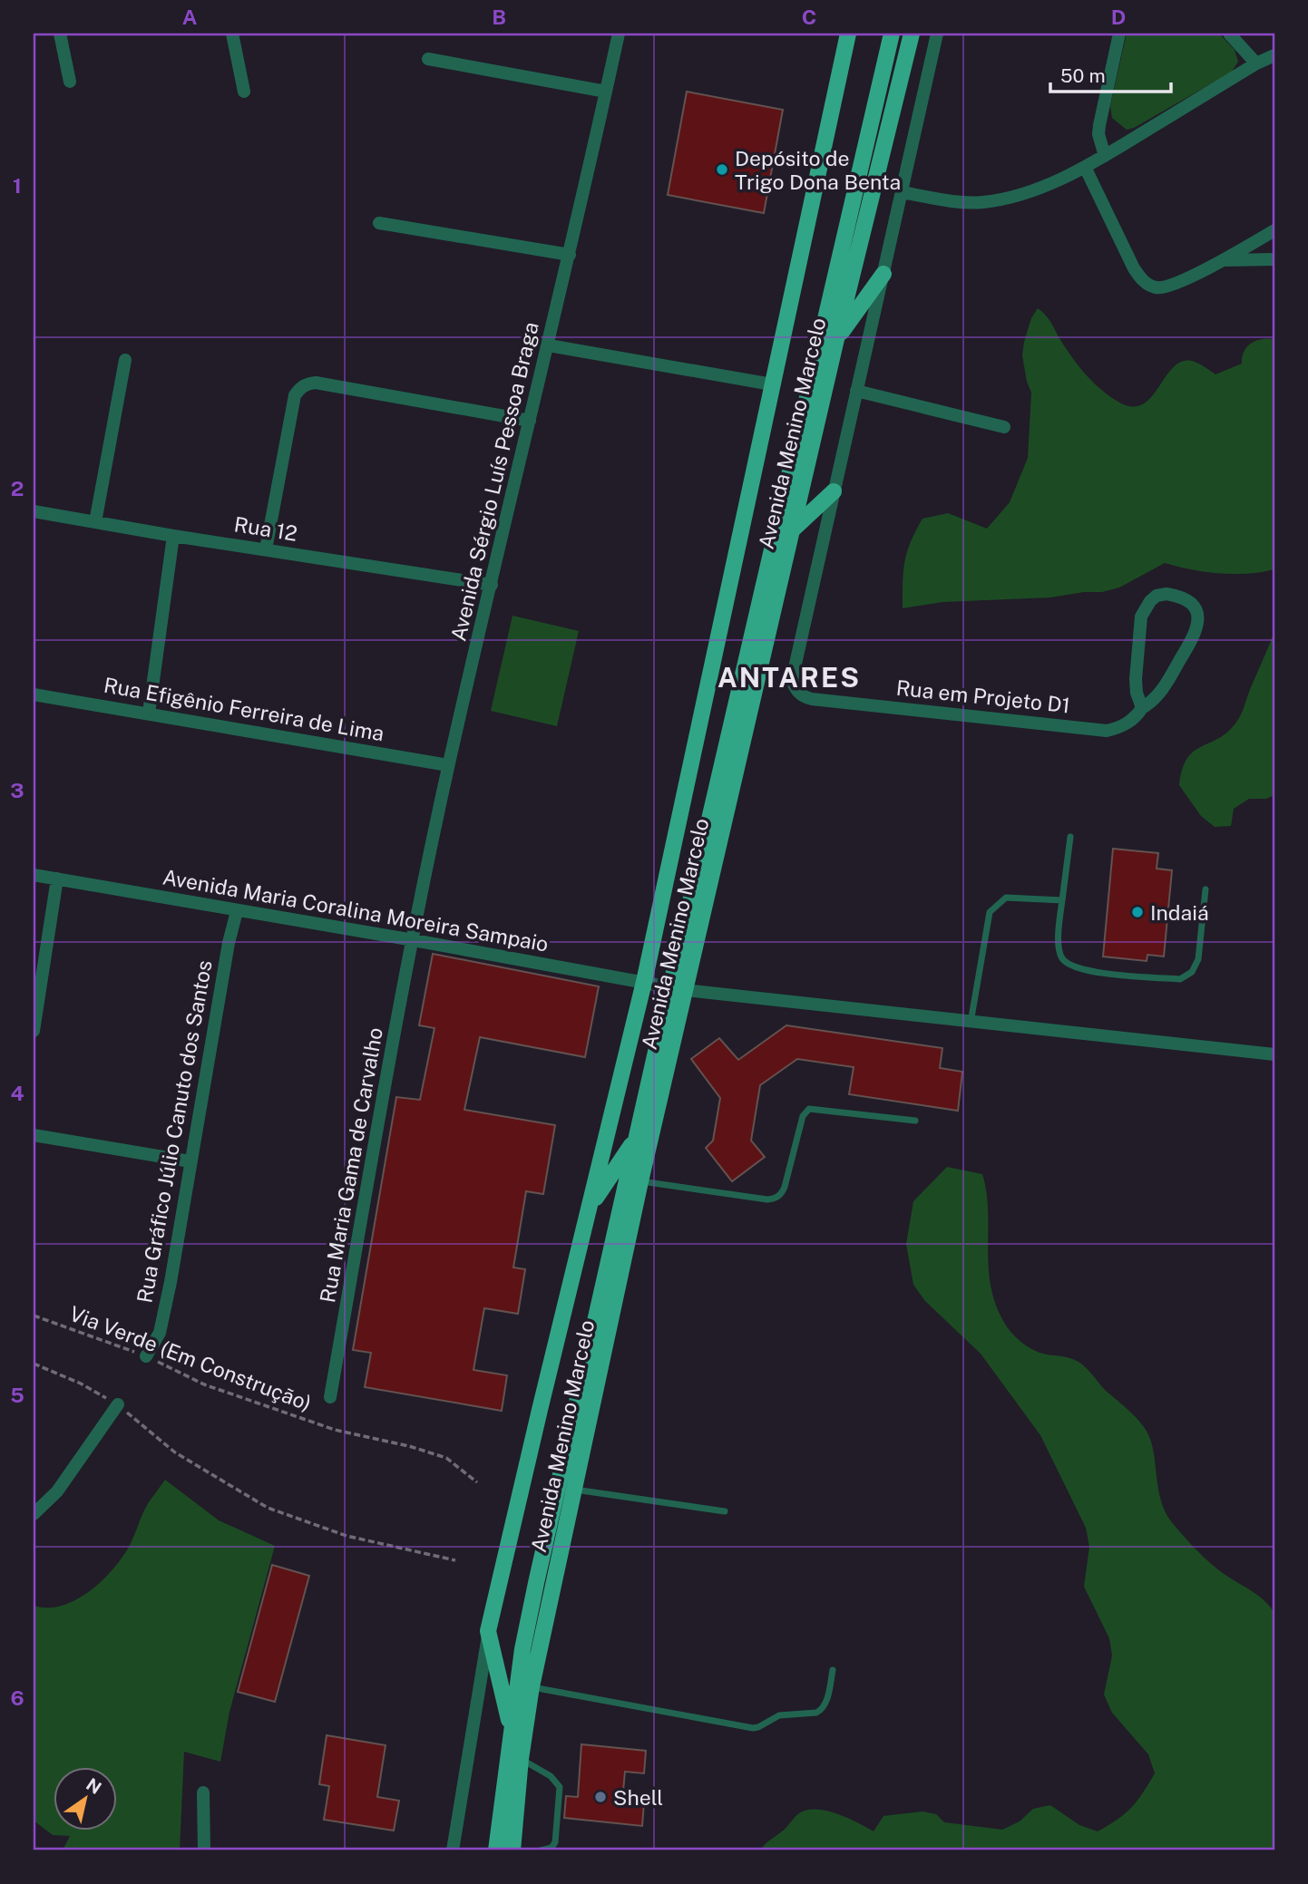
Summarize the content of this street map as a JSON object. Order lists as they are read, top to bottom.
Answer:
{
  "streets": {
    "main road": ["Avenida Menino Marcelo"],
    "street": [
      "Avenida Sérgio Luís Pessoa Braga",
      "Rua 12",
      "Rua em Projeto D1",
      "Rua Efigênio Ferreira de Lima",
      "Avenida Maria Coralina Moreira Sampaio",
      "Rua Gráfico Júlio Canuto dos Santos",
      "Rua Maria Gama de Carvalho"
    ],
    "path": ["Via Verde (Em Construção)"]
  },
  "crossings": [
    ["Avenida Menino Marcelo", "Avenida Maria Coralina Moreira Sampaio"],
    ["Avenida Sérgio Luís Pessoa Braga", "Rua 12"],
    ["Avenida Sérgio Luís Pessoa Braga", "Rua Efigênio Ferreira de Lima"],
    ["Avenida Sérgio Luís Pessoa Braga", "Avenida Maria Coralina Moreira Sampaio"],
    ["Avenida Sérgio Luís Pessoa Braga", "Rua Maria Gama de Carvalho"],
    ["Avenida Maria Coralina Moreira Sampaio", "Rua Gráfico Júlio Canuto dos Santos"],
    ["Avenida Maria Coralina Moreira Sampaio", "Rua Maria Gama de Carvalho"],
    ["Rua Gráfico Júlio Canuto dos Santos", "Via Verde (Em Construção)"]
  ],
  "districts": ["ANTARES"],
  "places": ["Depósito de Trigo Dona Benta", "Indaiá", "Shell"],
  "scale_bar": "50 m",
  "north": "top right",
  "grid": {
    "columns": [
      "A",
      "B",
      "C",
      "D"
    ],
    "rows": [
      "1",
      "2",
      "3",
      "4",
      "5",
      "6"
    ]
  }
}
